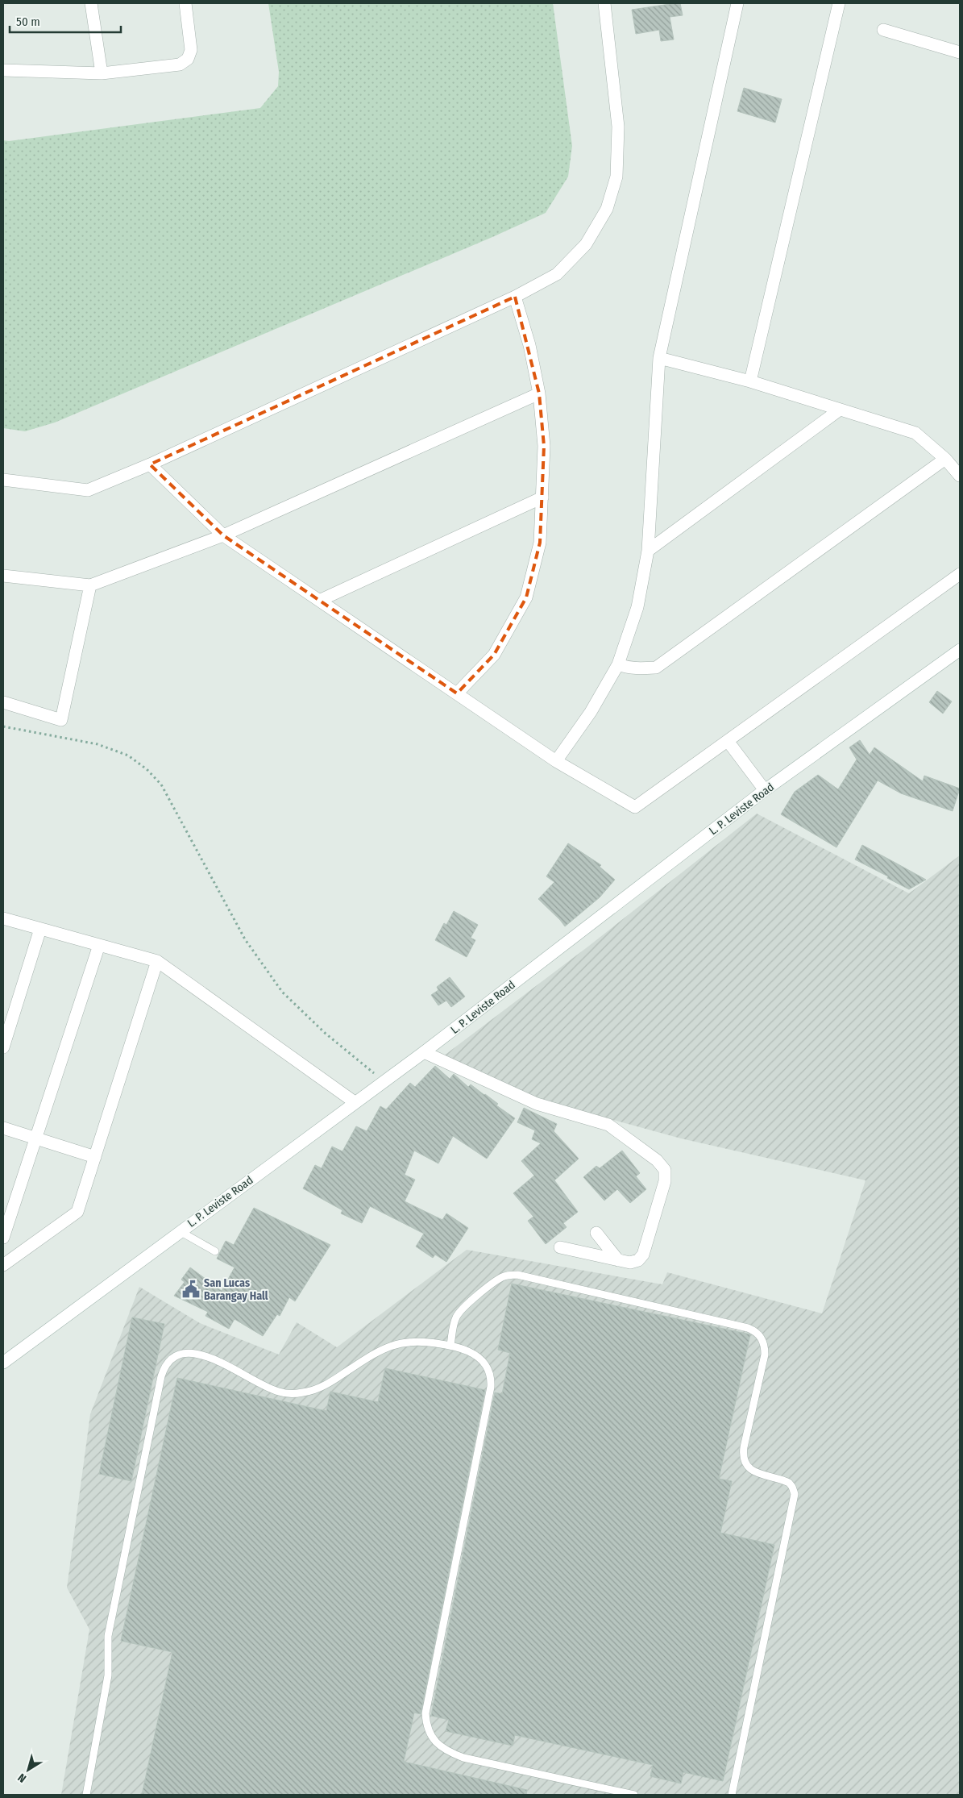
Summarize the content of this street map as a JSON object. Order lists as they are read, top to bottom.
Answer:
{
  "streets": {
    "street": ["L. P. Leviste Road"]
  },
  "places": {
    "public building": ["San Lucas Barangay Hall"]
  },
  "scale_bar": "50 m",
  "north": "bottom left"
}
